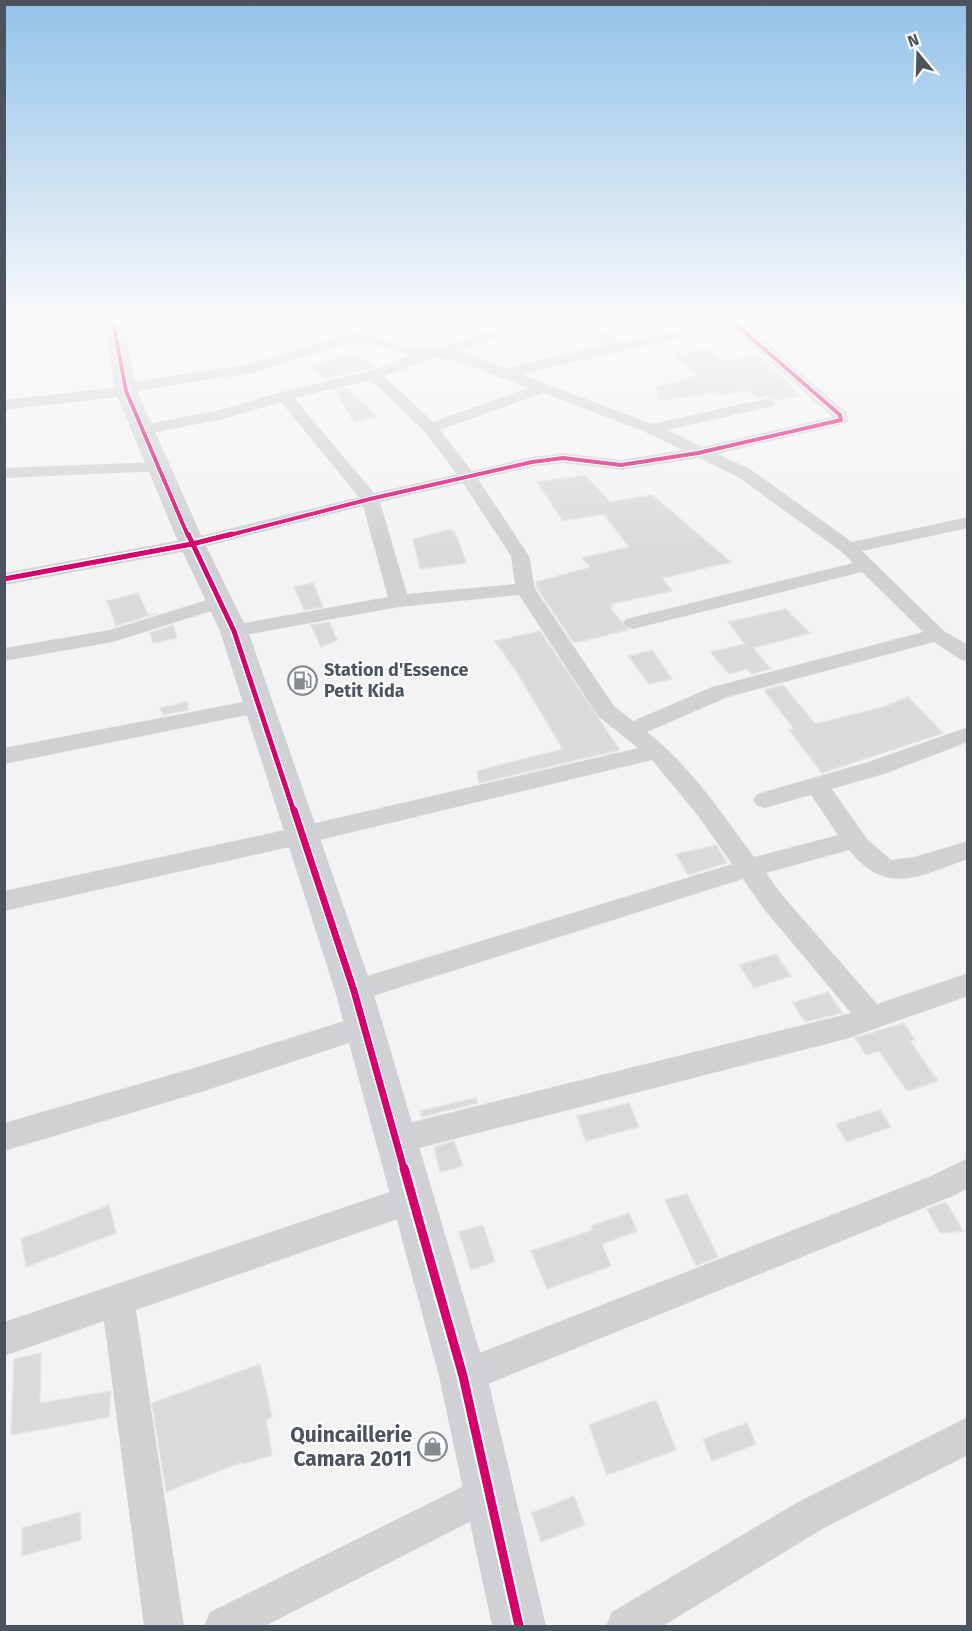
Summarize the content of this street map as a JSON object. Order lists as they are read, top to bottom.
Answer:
{
  "places": {
    "fuel station": ["Station d'Essence Petit Kida"],
    "shop": ["Quincaillerie Camara 2011"]
  },
  "north": "top"
}
